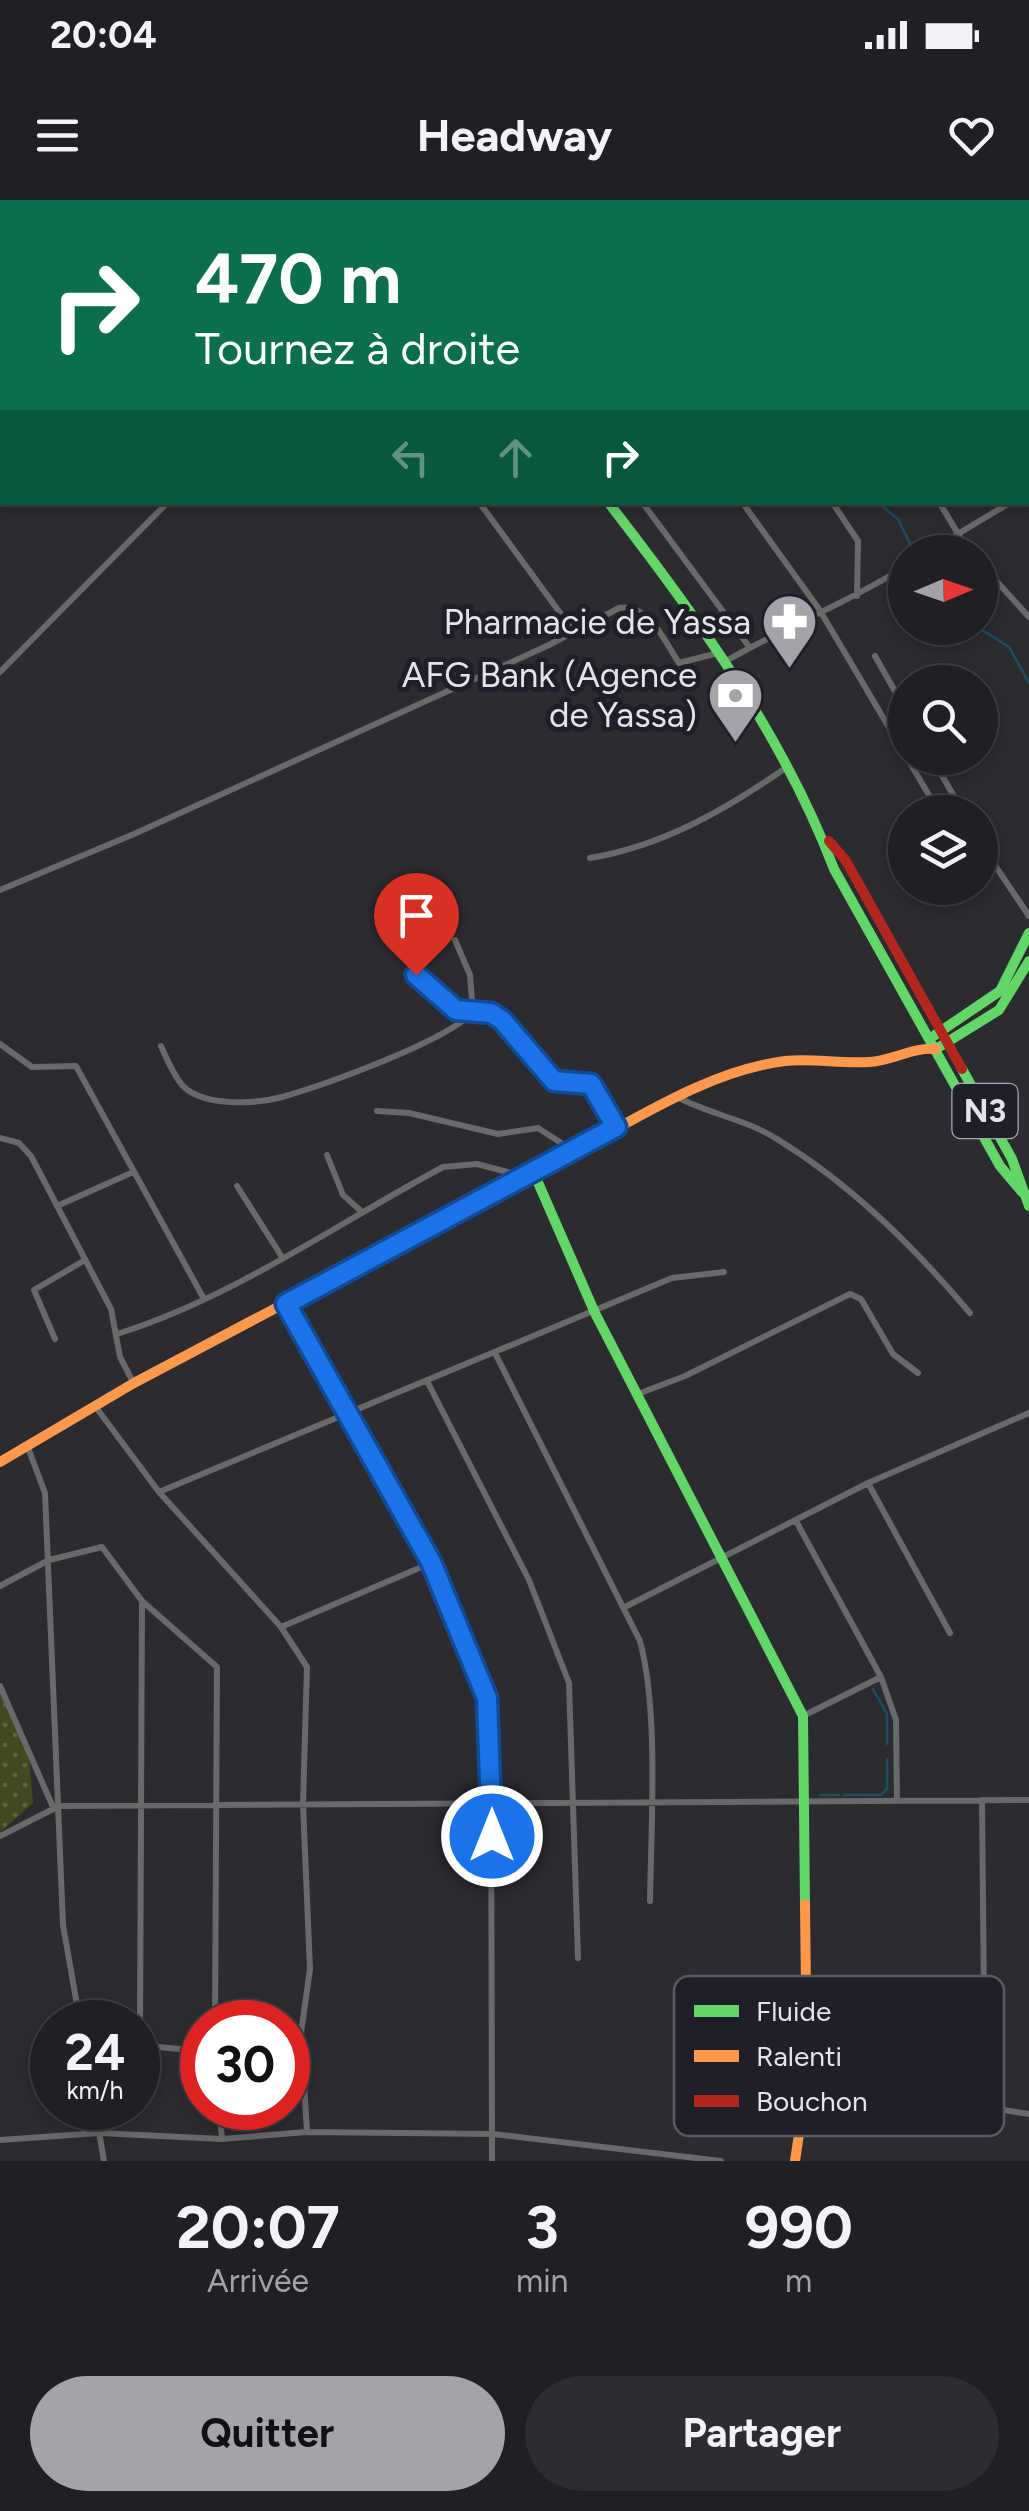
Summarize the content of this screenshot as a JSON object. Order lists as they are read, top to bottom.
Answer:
{
  "streets": {
    "main road": ["N3"]
  },
  "places": {
    "pharmacy": ["Pharmacie de Yassa"],
    "bank": ["AFG Bank (Agence de Yassa)"]
  },
  "legend": ["Fluide", "Ralenti", "Bouchon"],
  "north": "right",
  "page": {
    "status": "20:04",
    "header": "Headway",
    "turn": ["470 m", "Tournez à droite"],
    "speed": "24 km/h",
    "limit": "30",
    "eta": [
      "20:07",
      "Arrivée",
      "3",
      "min",
      "990",
      "m"
    ],
    "buttons": ["Quitter", "Partager"]
  }
}
